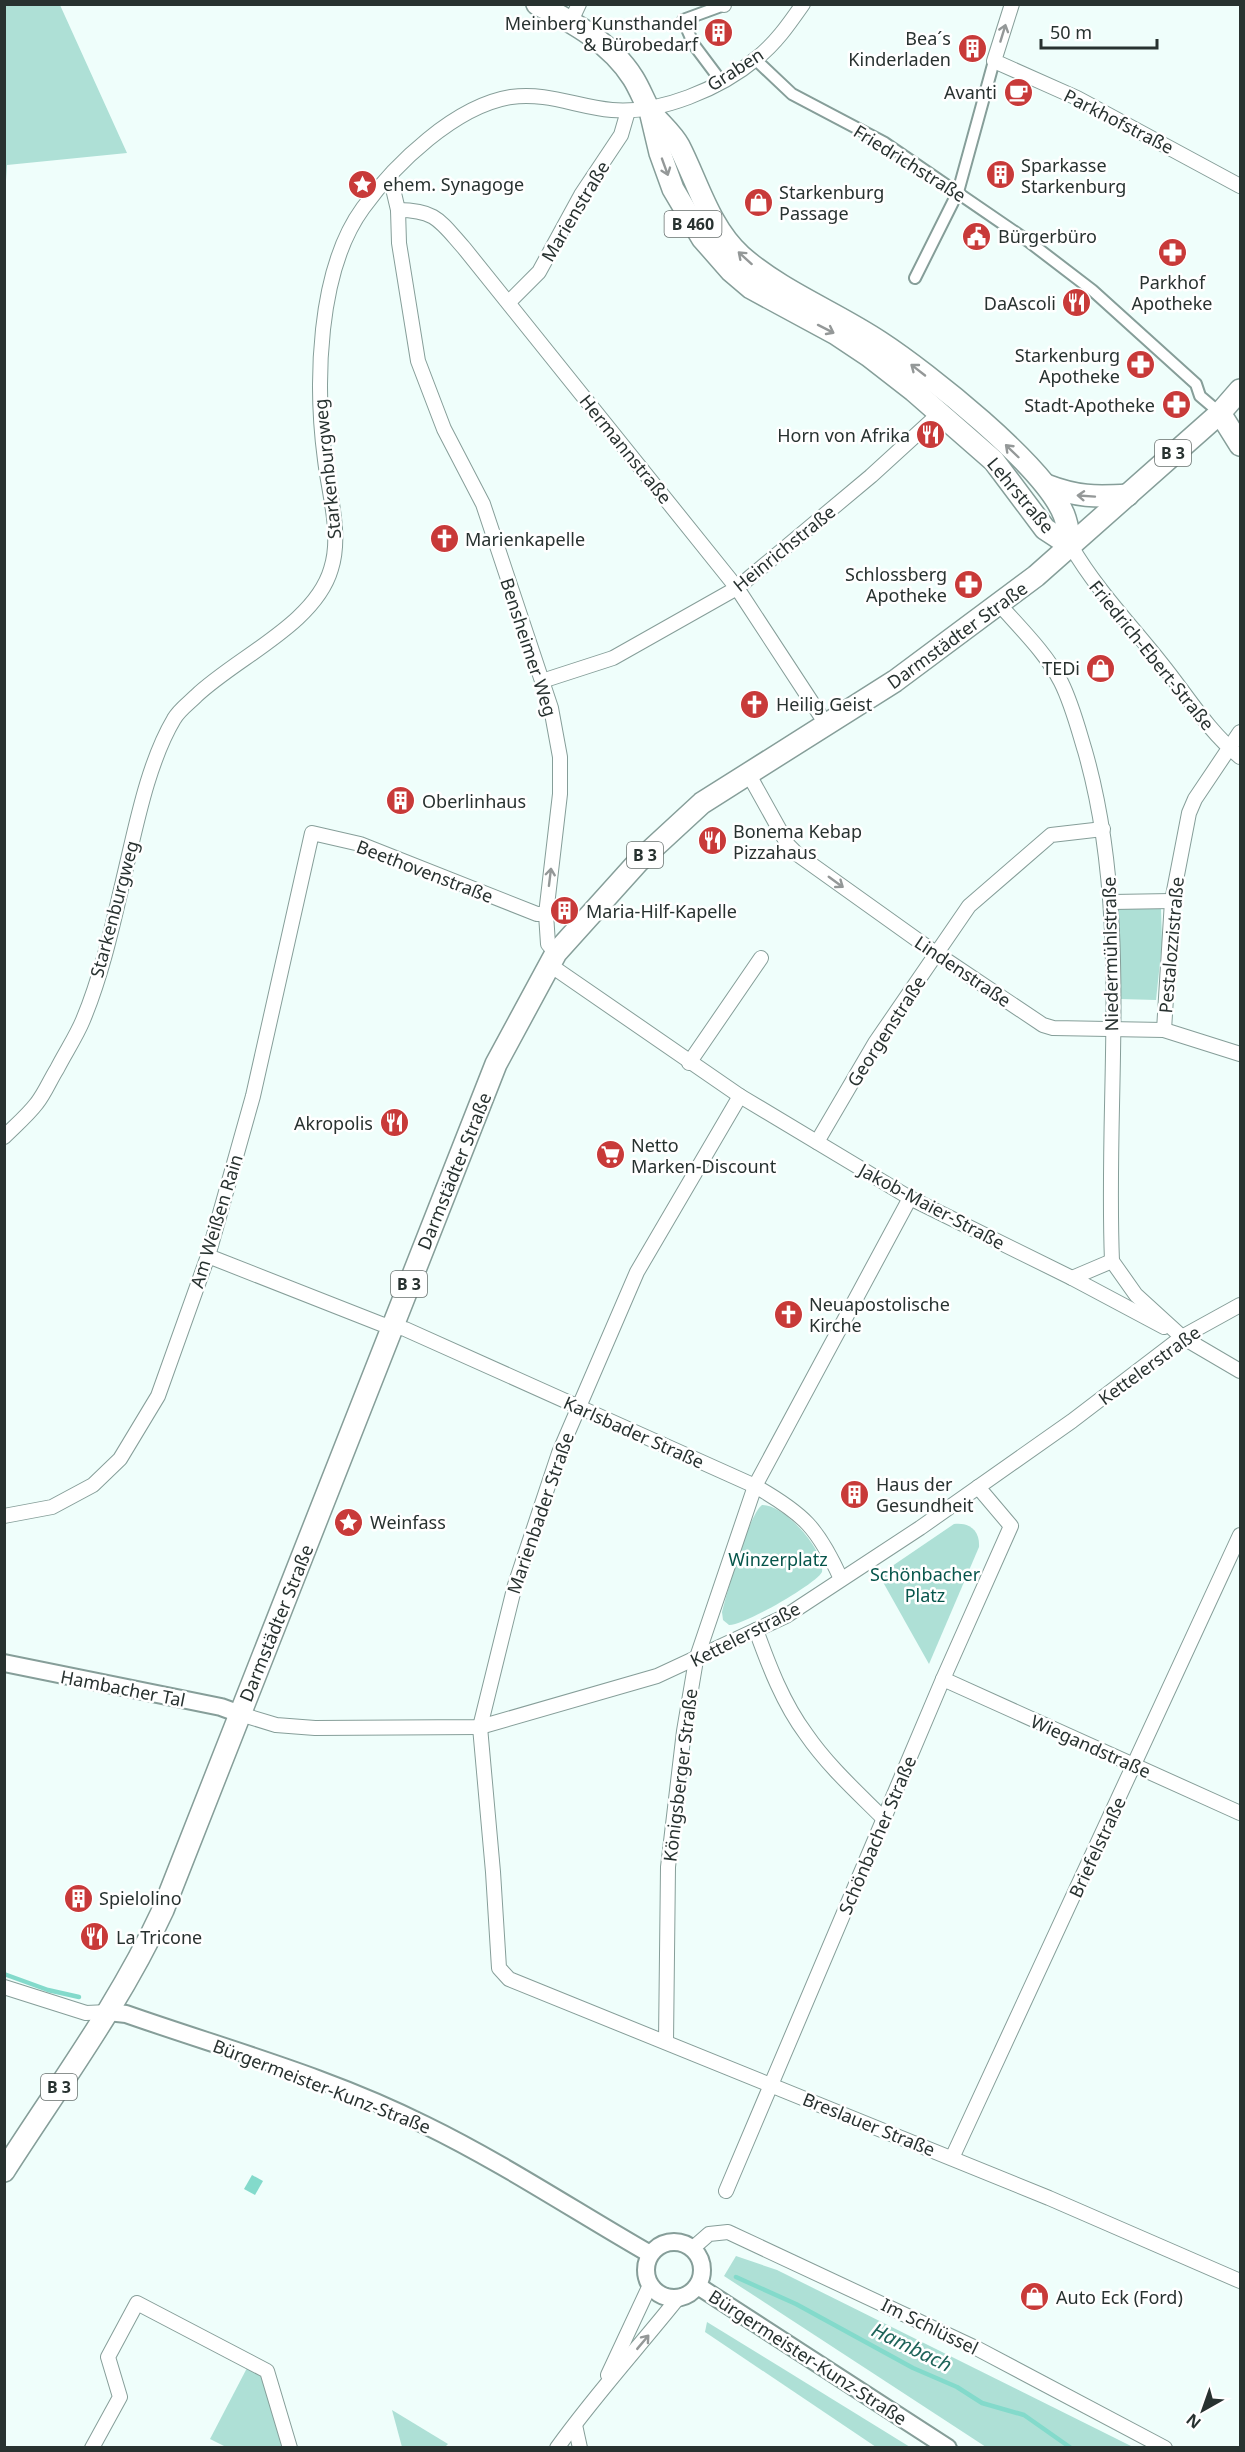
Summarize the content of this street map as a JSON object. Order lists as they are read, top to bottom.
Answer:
{
  "streets": {
    "main road": [
      "B 460",
      "B 3",
      "Lehrstraße",
      "Darmstädter Straße"
    ],
    "street": [
      "Graben",
      "Parkhofstraße",
      "Friedrichstraße",
      "Marienstraße",
      "Hermannstraße",
      "Starkenburgweg",
      "Heinrichstraße",
      "Bensheimer Weg",
      "Friedrich-Ebert-Straße",
      "Beethovenstraße",
      "Pestalozzistraße",
      "Niedermühlstraße",
      "Lindenstraße",
      "Georgenstraße",
      "Jakob-Maier-Straße",
      "Am Weißen Rain",
      "Kettelerstraße",
      "Karlsbader Straße",
      "Marienbader Straße",
      "Hambacher Tal",
      "Wiegandstraße",
      "Königsberger Straße",
      "Schönbacher Straße",
      "Briefelstraße",
      "Bürgermeister-Kunz-Straße",
      "Breslauer Straße",
      "Im Schlüssel"
    ]
  },
  "crossings": [
    ["Graben", "Friedrichstraße"],
    ["Graben", "B 460"],
    ["Graben", "Starkenburgweg"],
    ["Graben", "Lehrstraße"],
    ["Friedrichstraße", "B 3"],
    ["Friedrichstraße", "Darmstädter Straße"],
    ["Marienstraße", "Hermannstraße"],
    ["Marienstraße", "Starkenburgweg"],
    ["B 460", "Starkenburgweg"],
    ["B 460", "Lehrstraße"],
    ["B 460", "Darmstädter Straße"],
    ["Hermannstraße", "Heinrichstraße"],
    ["Hermannstraße", "Darmstädter Straße"],
    ["Hermannstraße", "Bensheimer Weg"],
    ["B 3", "Darmstädter Straße"],
    ["Starkenburgweg", "Lehrstraße"],
    ["Starkenburgweg", "Bensheimer Weg"],
    ["Lehrstraße", "Heinrichstraße"],
    ["Lehrstraße", "Darmstädter Straße"],
    ["Lehrstraße", "Friedrich-Ebert-Straße"],
    ["Heinrichstraße", "Bensheimer Weg"],
    ["Darmstädter Straße", "Bensheimer Weg"],
    ["Darmstädter Straße", "Friedrich-Ebert-Straße"],
    ["Darmstädter Straße", "Niedermühlstraße"],
    ["Darmstädter Straße", "Lindenstraße"],
    ["Darmstädter Straße", "Jakob-Maier-Straße"],
    ["Darmstädter Straße", "Kettelerstraße"],
    ["Darmstädter Straße", "Karlsbader Straße"],
    ["Darmstädter Straße", "Hambacher Tal"],
    ["Darmstädter Straße", "Bürgermeister-Kunz-Straße"],
    ["Bensheimer Weg", "Beethovenstraße"],
    ["Bensheimer Weg", "Jakob-Maier-Straße"],
    ["Friedrich-Ebert-Straße", "Pestalozzistraße"],
    ["Beethovenstraße", "Am Weißen Rain"],
    ["Pestalozzistraße", "Lindenstraße"],
    ["Niedermühlstraße", "Lindenstraße"],
    ["Niedermühlstraße", "Georgenstraße"],
    ["Lindenstraße", "Georgenstraße"],
    ["Georgenstraße", "Jakob-Maier-Straße"],
    ["Jakob-Maier-Straße", "Kettelerstraße"],
    ["Jakob-Maier-Straße", "Marienbader Straße"],
    ["Jakob-Maier-Straße", "Königsberger Straße"],
    ["Am Weißen Rain", "Karlsbader Straße"],
    ["Kettelerstraße", "Karlsbader Straße"],
    ["Kettelerstraße", "Marienbader Straße"],
    ["Kettelerstraße", "Hambacher Tal"],
    ["Kettelerstraße", "Königsberger Straße"],
    ["Kettelerstraße", "Schönbacher Straße"],
    ["Karlsbader Straße", "Marienbader Straße"],
    ["Karlsbader Straße", "Königsberger Straße"],
    ["Marienbader Straße", "Breslauer Straße"],
    ["Wiegandstraße", "Schönbacher Straße"],
    ["Wiegandstraße", "Briefelstraße"],
    ["Königsberger Straße", "Breslauer Straße"],
    ["Schönbacher Straße", "Breslauer Straße"],
    ["Briefelstraße", "Breslauer Straße"],
    ["Bürgermeister-Kunz-Straße", "Im Schlüssel"]
  ],
  "one_way": ["Lindenstraße"],
  "water": ["Hambach"],
  "parks": ["Winzerplatz", "Schönbacher Platz"],
  "places": {
    "building": [
      "Meinberg Kunsthandel & Bürobedarf",
      "Bea´s Kinderladen",
      "Sparkasse Starkenburg",
      "Oberlinhaus",
      "Maria-Hilf-Kapelle",
      "Haus der Gesundheit",
      "Spielolino"
    ],
    "cafe": ["Avanti"],
    "place": ["ehem. Synagoge", "Weinfass"],
    "shop": ["Starkenburg Passage", "TEDi", "Auto Eck (Ford)"],
    "public building": ["Bürgerbüro"],
    "pharmacy": [
      "Parkhof Apotheke",
      "Starkenburg Apotheke",
      "Stadt-Apotheke",
      "Schlossberg Apotheke"
    ],
    "restaurant": [
      "DaAscoli",
      "Horn von Afrika",
      "Bonema Kebap Pizzahaus",
      "Akropolis",
      "La Tricone"
    ],
    "church": ["Marienkapelle", "Heilig Geist", "Neuapostolische Kirche"],
    "supermarket": ["Netto Marken-Discount"]
  },
  "scale_bar": "50 m",
  "north": "bottom left"
}
